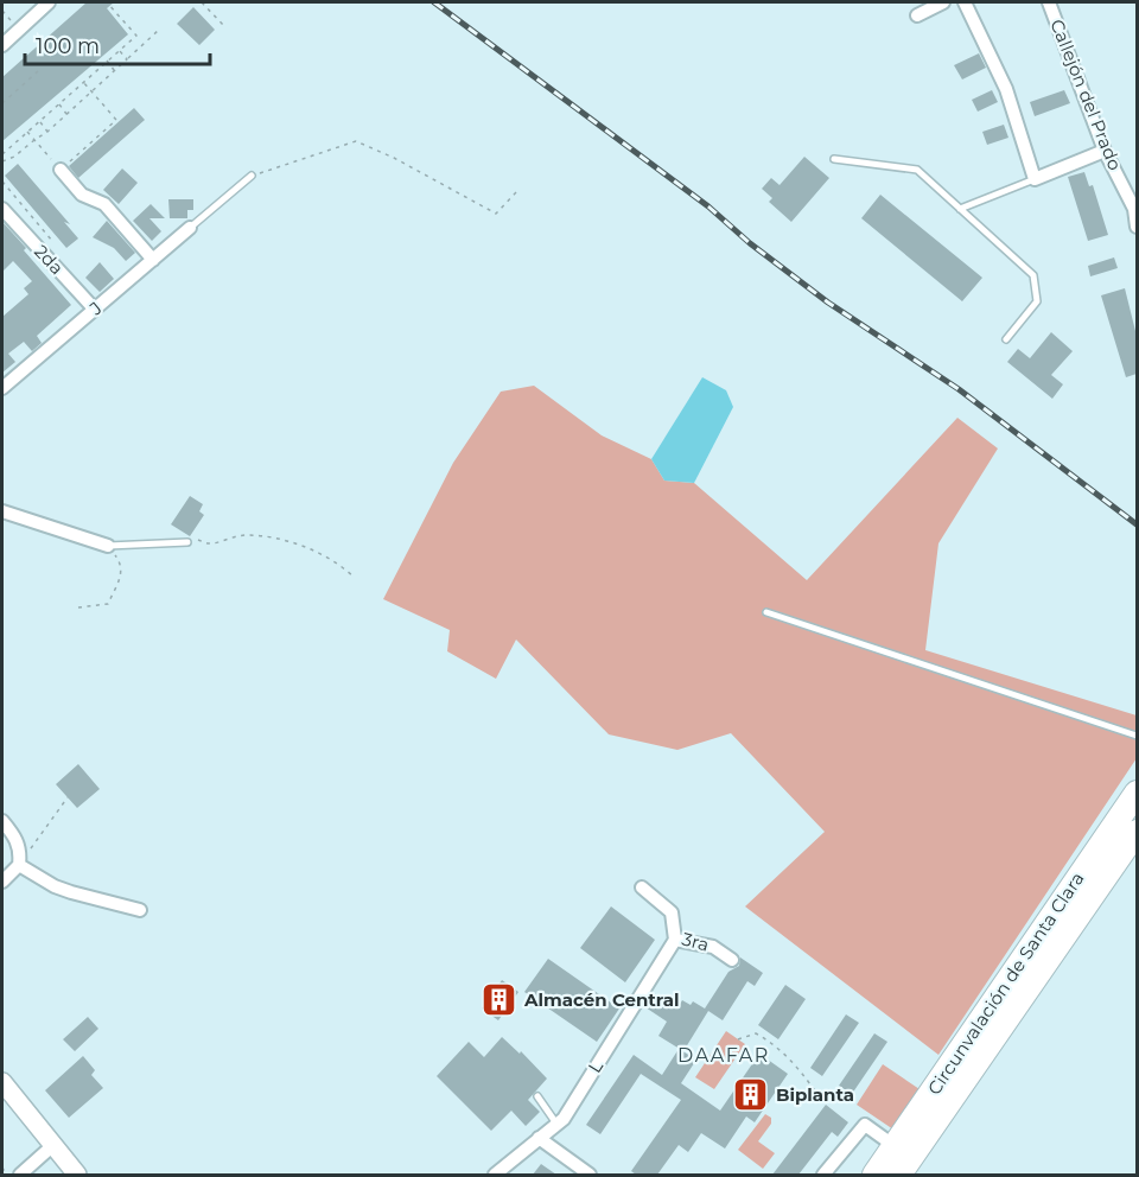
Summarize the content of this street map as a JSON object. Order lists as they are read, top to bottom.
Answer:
{
  "streets": {
    "highway": ["Circunvalación de Santa Clara"],
    "street": [
      "Callejón del Prado",
      "2da",
      "J",
      "3ra",
      "L"
    ]
  },
  "crossings": [
    ["2da", "J"],
    ["3ra", "L"]
  ],
  "districts": ["DAAFAR"],
  "places": {
    "building": ["Almacén Central", "Biplanta"]
  },
  "scale_bar": "100 m"
}
